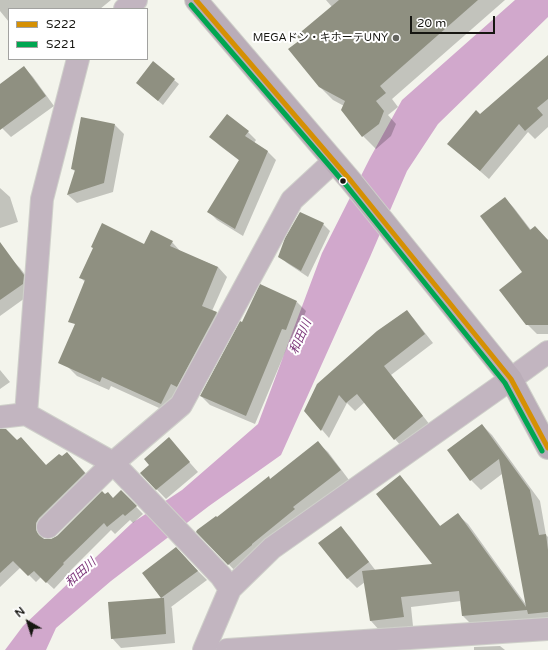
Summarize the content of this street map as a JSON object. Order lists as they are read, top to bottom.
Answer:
{
  "water": ["和田川"],
  "places": ["MEGAドン・キホーテUNY"],
  "lines": ["transit line S222", "transit line S221"],
  "legend": ["S222", "S221"],
  "scale_bar": "20 m",
  "north": "top left"
}
